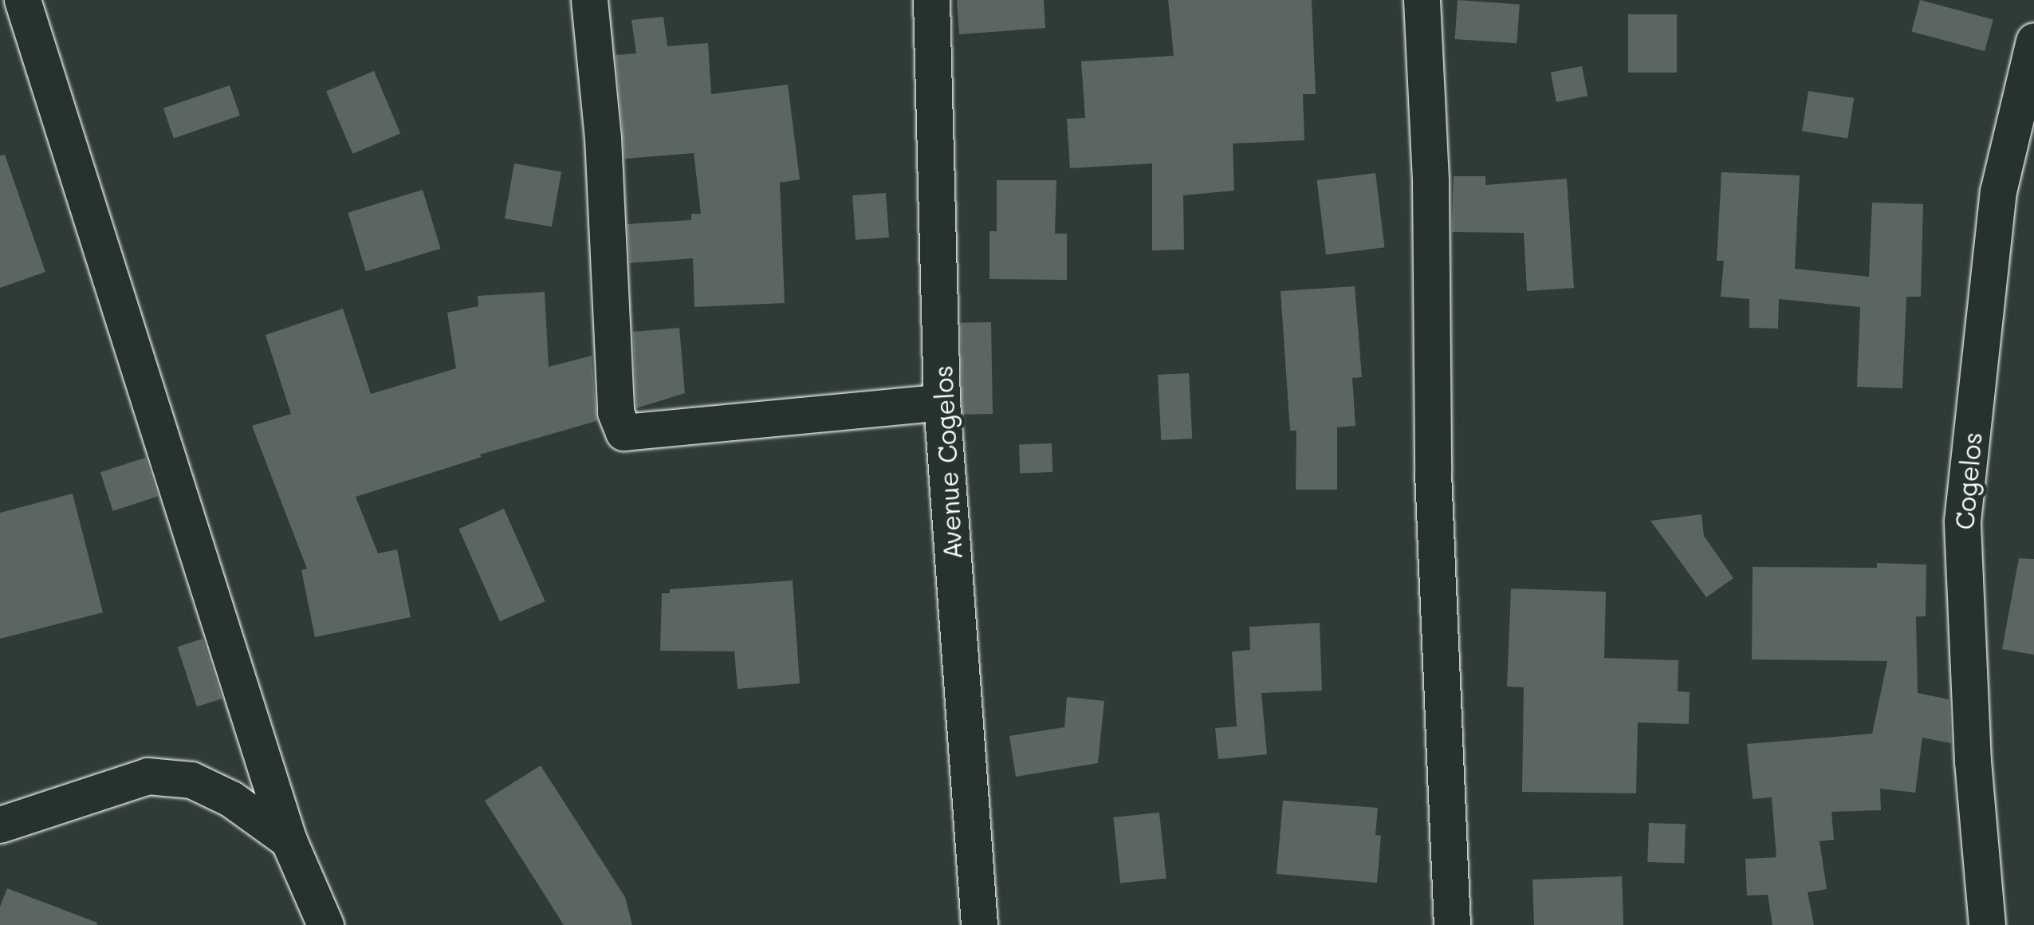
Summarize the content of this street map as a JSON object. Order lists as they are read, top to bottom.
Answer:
{
  "streets": {
    "street": ["Avenue Cogelos", "Cogelos"]
  }
}
